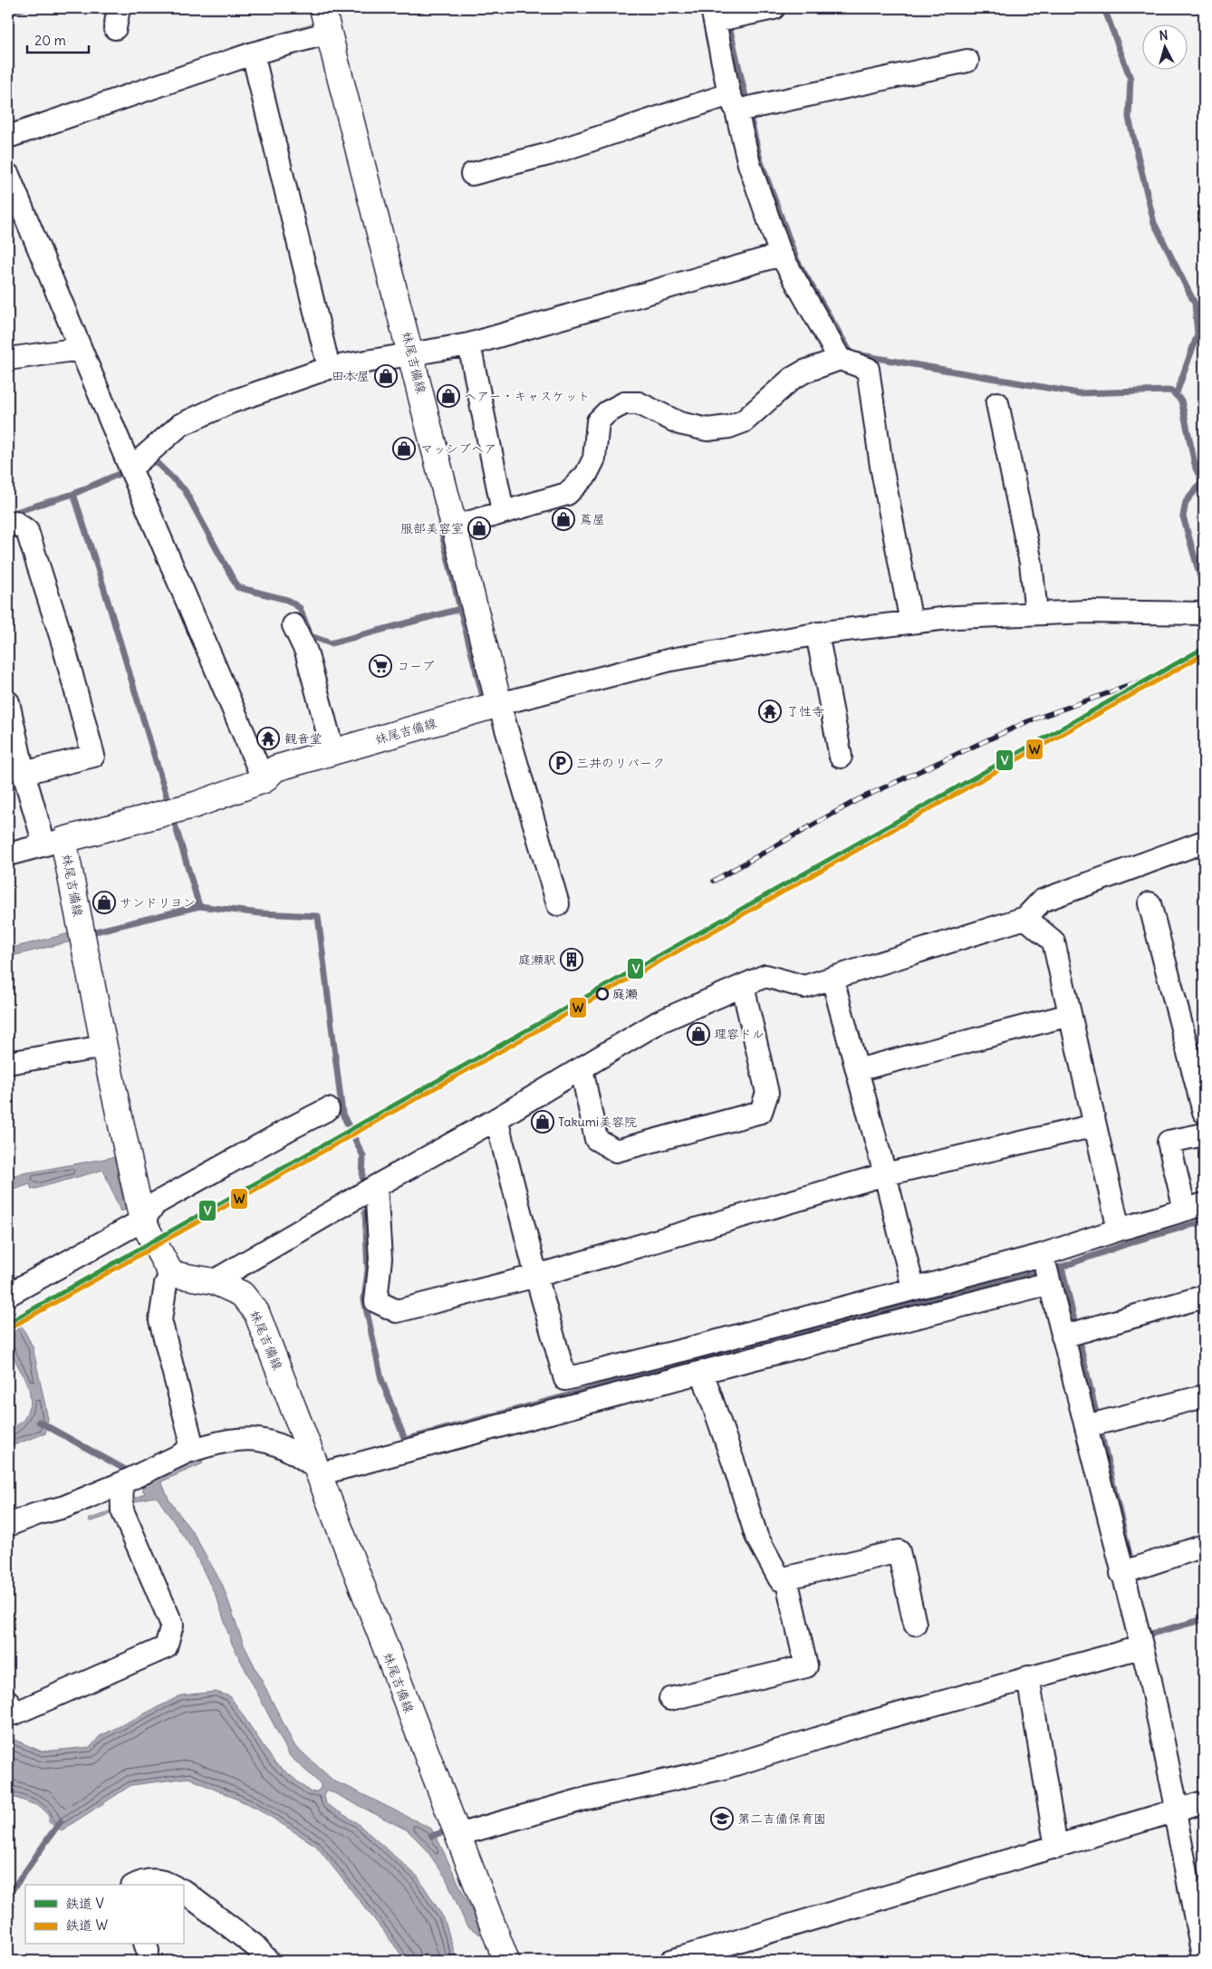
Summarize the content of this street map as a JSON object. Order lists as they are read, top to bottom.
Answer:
{
  "streets": {
    "main road": ["妹尾吉備線"]
  },
  "places": {
    "shop": [
      "田本屋",
      "ヘアー・キャスケット",
      "マッシブヘア",
      "蔦屋",
      "服部美容室",
      "サンドリヨン",
      "理容ドル",
      "Takumi美容院"
    ],
    "supermarket": ["コープ"],
    "temple": ["了性寺", "観音堂"],
    "parking": ["三井のリパーク"],
    "building": ["庭瀬駅"],
    "other": ["庭瀬"],
    "school or university": ["第二吉備保育園"]
  },
  "lines": ["rail line V", "rail line W"],
  "legend": ["鉄道 V", "鉄道 W"],
  "scale_bar": "20 m",
  "north": "top"
}
